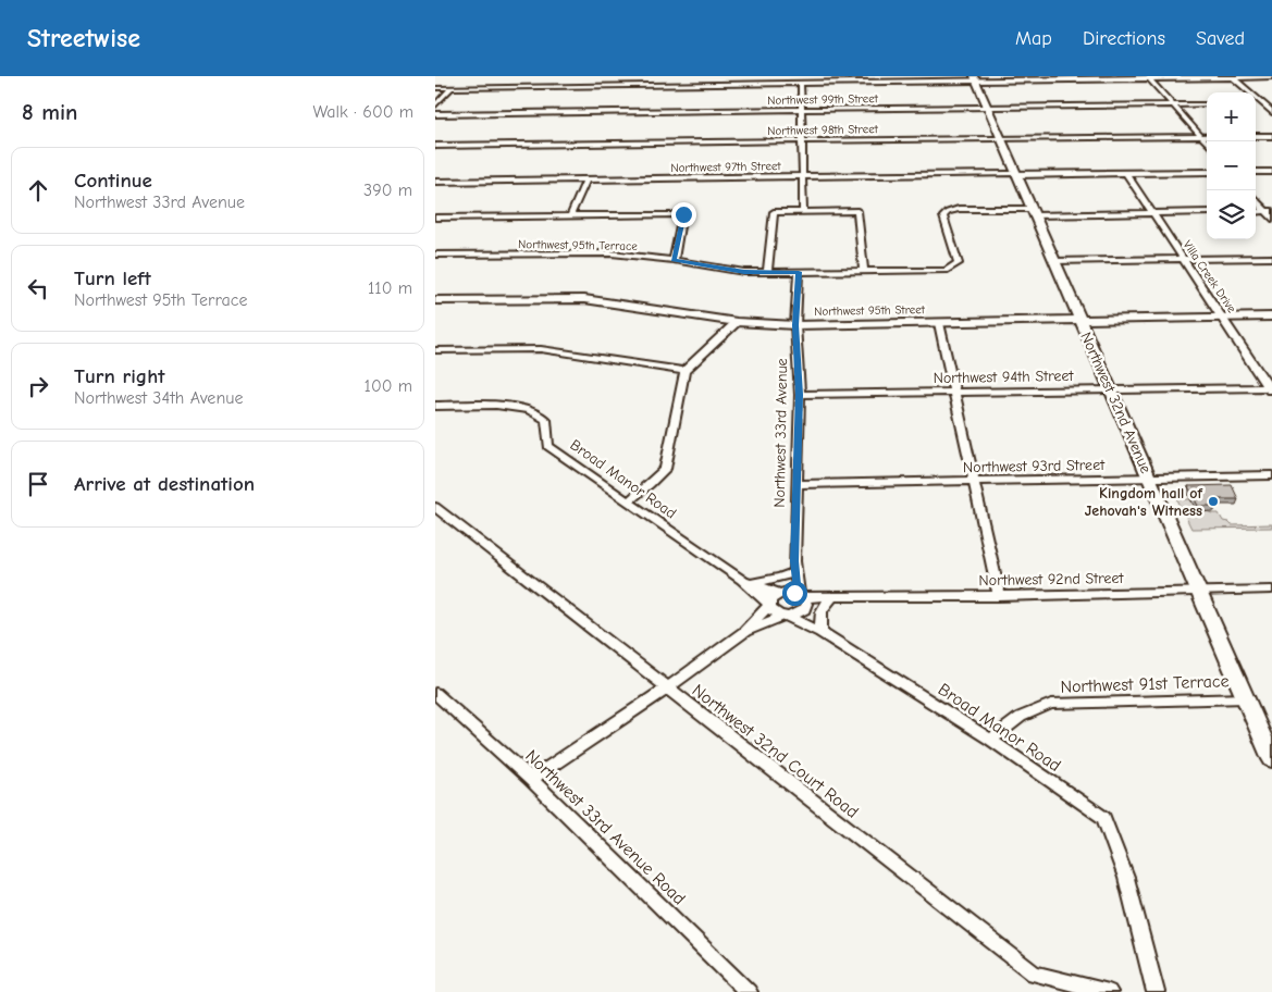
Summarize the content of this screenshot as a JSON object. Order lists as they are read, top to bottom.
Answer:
{
  "streets": {
    "main road": ["Northwest 95th Street", "Northwest 32nd Avenue"],
    "street": [
      "Northwest 99th Street",
      "Northwest 98th Street",
      "Northwest 97th Street",
      "Northwest 95th Terrace",
      "Villa Creek Drive",
      "Northwest 94th Street",
      "Northwest 33rd Avenue",
      "Northwest 93rd Street",
      "Broad Manor Road",
      "Northwest 92nd Street",
      "Northwest 91st Terrace",
      "Northwest 32nd Court Road",
      "Northwest 33rd Avenue Road"
    ]
  },
  "crossings": [
    ["Northwest 99th Street", "Northwest 32nd Avenue"],
    ["Northwest 98th Street", "Northwest 32nd Avenue"],
    ["Northwest 97th Street", "Villa Creek Drive"],
    ["Northwest 97th Street", "Northwest 32nd Avenue"],
    ["Northwest 95th Terrace", "Northwest 32nd Avenue"],
    ["Northwest 95th Terrace", "Northwest 33rd Avenue"],
    ["Villa Creek Drive", "Northwest 95th Street"],
    ["Villa Creek Drive", "Northwest 94th Street"],
    ["Northwest 95th Street", "Northwest 32nd Avenue"],
    ["Northwest 95th Street", "Northwest 33rd Avenue"],
    ["Northwest 94th Street", "Northwest 32nd Avenue"],
    ["Northwest 94th Street", "Northwest 33rd Avenue"],
    ["Northwest 32nd Avenue", "Northwest 93rd Street"],
    ["Northwest 32nd Avenue", "Northwest 92nd Street"],
    ["Northwest 32nd Avenue", "Northwest 91st Terrace"],
    ["Northwest 33rd Avenue", "Northwest 93rd Street"],
    ["Northwest 33rd Avenue", "Broad Manor Road"],
    ["Northwest 33rd Avenue", "Northwest 92nd Street"],
    ["Broad Manor Road", "Northwest 92nd Street"],
    ["Broad Manor Road", "Northwest 91st Terrace"]
  ],
  "places": ["Kingdom hall of Jehovah's Witness"],
  "page": {
    "header": "Streetwise",
    "nav": ["Map", "Directions", "Saved"],
    "heading": ["8 min", "Walk · 600 m"],
    "map_buttons": ["+", "−"],
    "list": [
      ["Continue", "Northwest 33rd Avenue", "390 m"],
      ["Turn left", "Northwest 95th Terrace", "110 m"],
      ["Turn right", "Northwest 34th Avenue", "100 m"],
      "Arrive at destination"
    ]
  }
}
